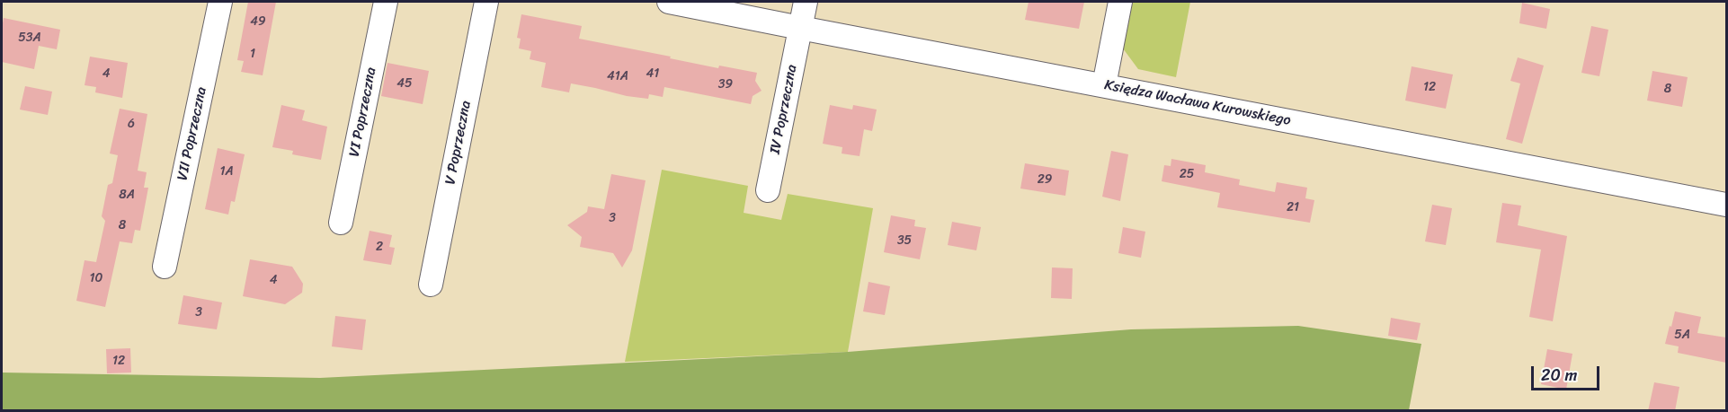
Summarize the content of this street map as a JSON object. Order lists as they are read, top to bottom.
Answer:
{
  "streets": {
    "street": [
      "Księdza Wacława Kurowskiego",
      "IV Poprzeczna",
      "VI Poprzeczna",
      "VII Poprzeczna",
      "V Poprzeczna"
    ]
  },
  "crossings": [
    ["Księdza Wacława Kurowskiego", "IV Poprzeczna"]
  ],
  "house_numbers": [
    "49",
    "53A",
    "1",
    "4",
    "41",
    "41A",
    "45",
    "39",
    "12",
    "8",
    "6",
    "1A",
    "25",
    "29",
    "8A",
    "21",
    "3",
    "8",
    "35",
    "2",
    "10",
    "4",
    "3",
    "5A",
    "12"
  ],
  "scale_bar": "20 m"
}
